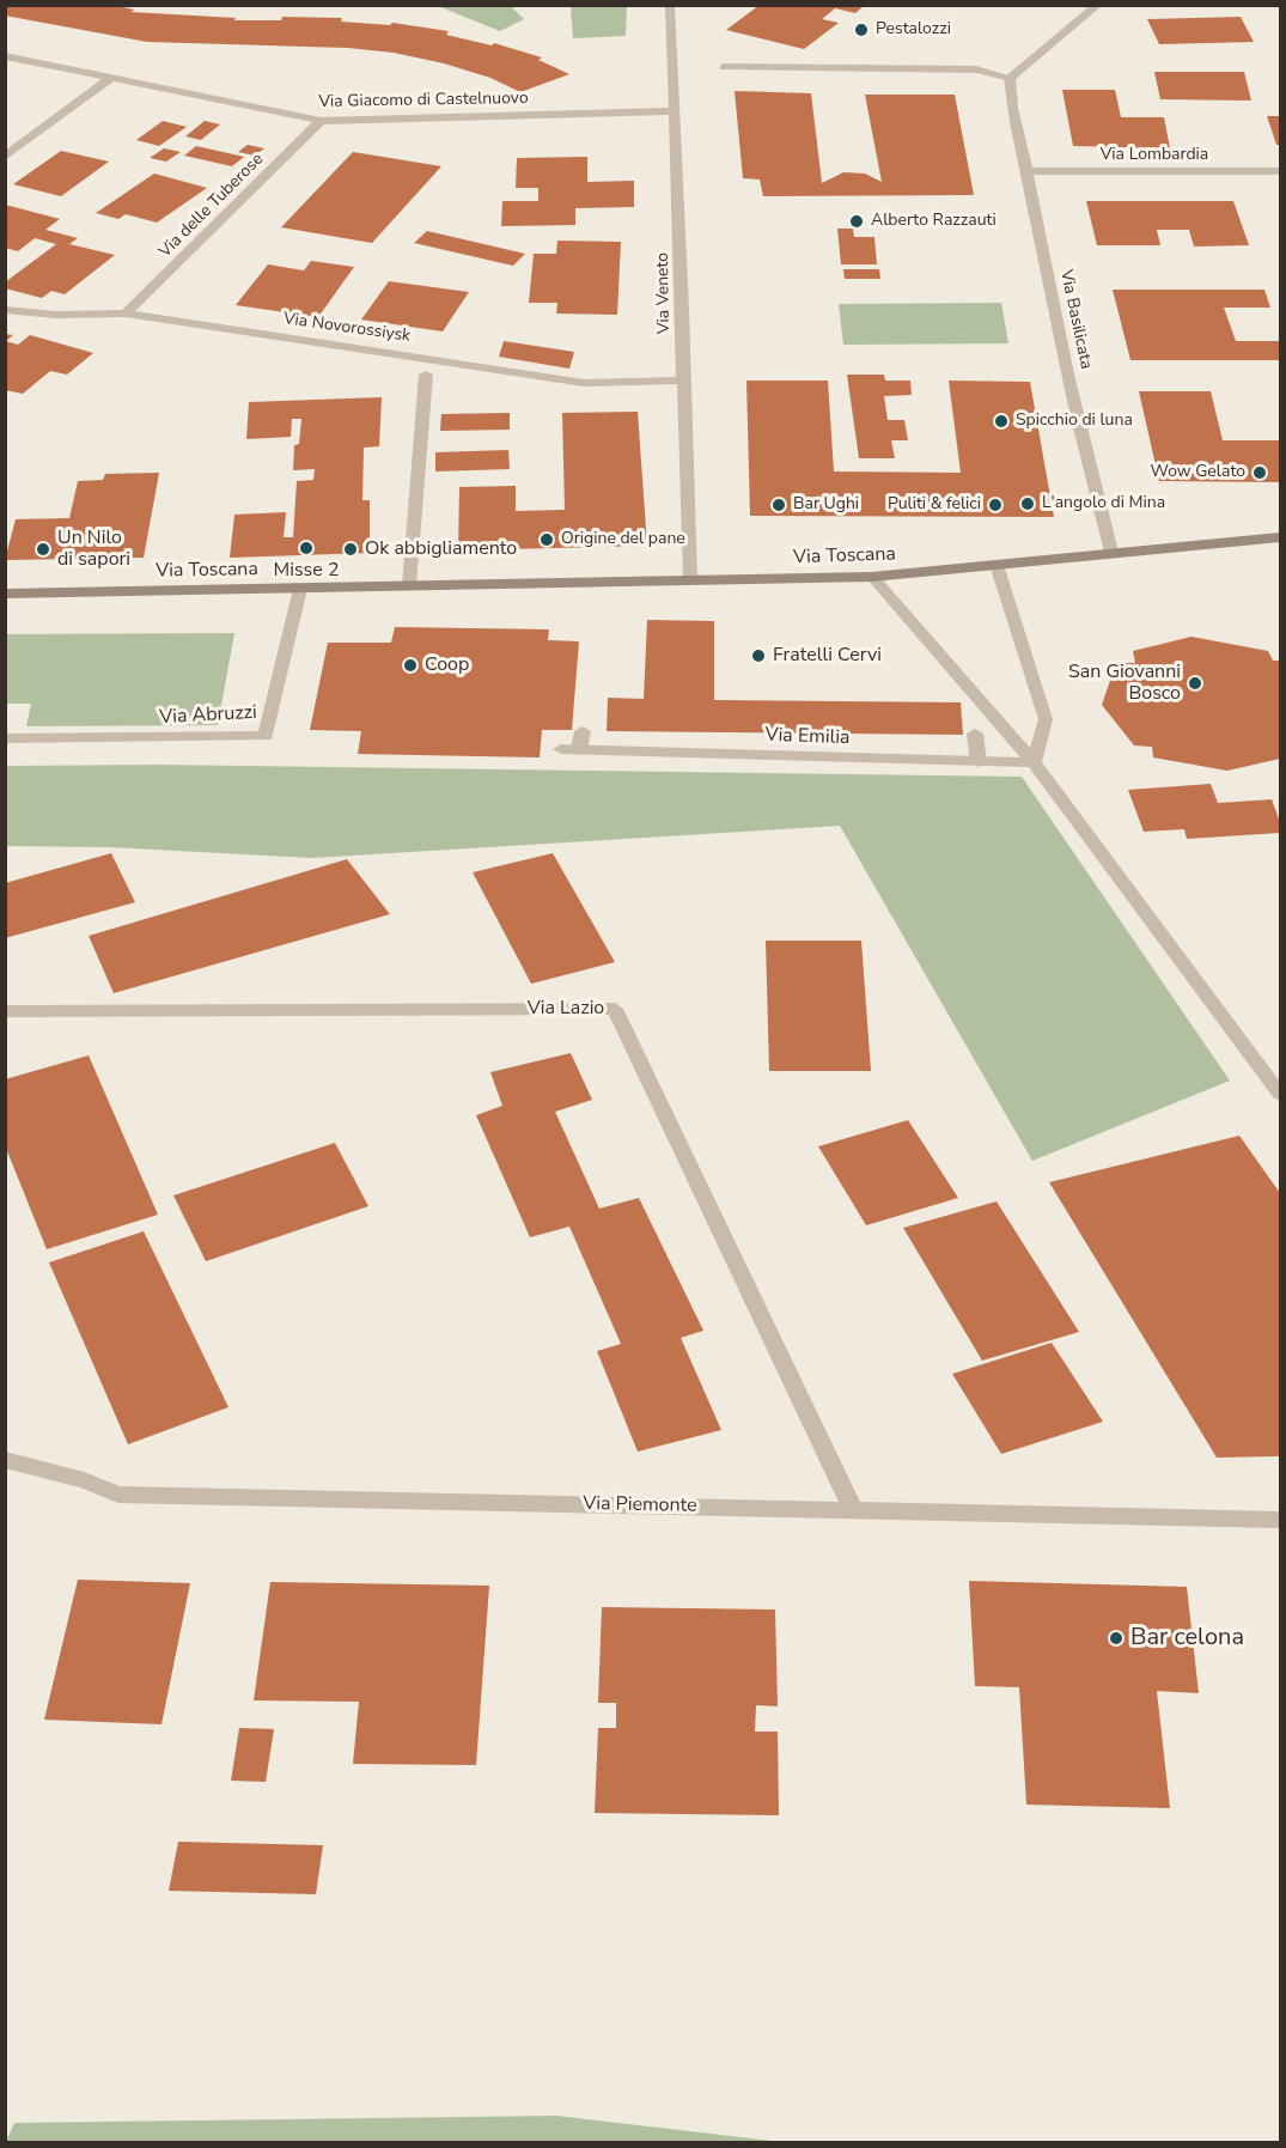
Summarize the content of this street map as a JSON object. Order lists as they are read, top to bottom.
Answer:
{
  "streets": {
    "street": [
      "Via Giacomo di Castelnuovo",
      "Via Lombardia",
      "Via delle Tuberose",
      "Via Veneto",
      "Via Basilicata",
      "Via Novorossiysk",
      "Via Toscana",
      "Via Abruzzi",
      "Via Emilia",
      "Via Lazio",
      "Via Piemonte"
    ]
  },
  "crossings": [
    ["Via Giacomo di Castelnuovo", "Via delle Tuberose"],
    ["Via Giacomo di Castelnuovo", "Via Veneto"],
    ["Via Lombardia", "Via Basilicata"],
    ["Via delle Tuberose", "Via Novorossiysk"],
    ["Via Veneto", "Via Novorossiysk"],
    ["Via Veneto", "Via Toscana"],
    ["Via Basilicata", "Via Toscana"],
    ["Via Toscana", "Via Abruzzi"],
    ["Via Lazio", "Via Piemonte"]
  ],
  "places": [
    "Pestalozzi",
    "Alberto Razzauti",
    "Spicchio di luna",
    "Wow Gelato",
    "L'angolo di Mina",
    "Bar Ughi",
    "Puliti & felici",
    "Origine del pane",
    "Misse 2",
    "Un Nilo di sapori",
    "Ok abbigliamento",
    "Fratelli Cervi",
    "Coop",
    "San Giovanni Bosco",
    "Bar celona"
  ]
}
